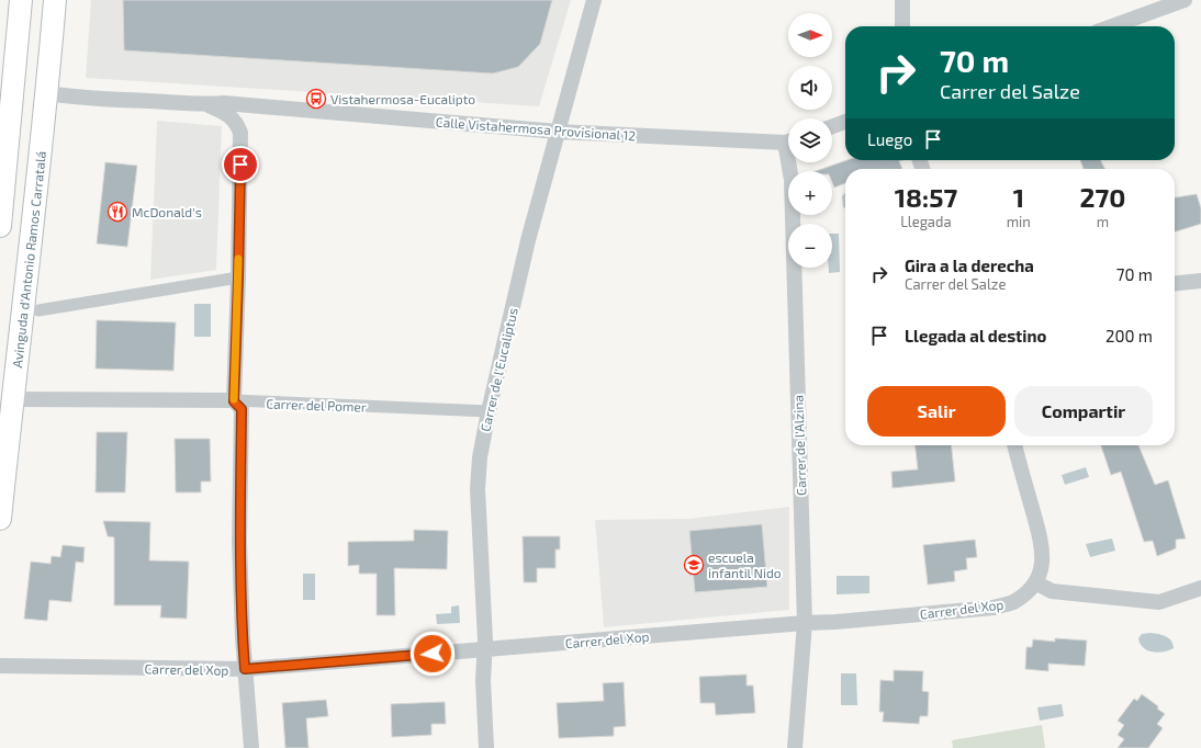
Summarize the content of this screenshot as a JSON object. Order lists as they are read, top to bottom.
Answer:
{
  "streets": {
    "main road": ["Avinguda d'Antonio Ramos Carratalá"],
    "street": [
      "Calle Vistahermosa Provisional 12",
      "Carrer de l'Eucaliptus",
      "Carrer del Pomer",
      "Carrer de l'Alzina",
      "Carrer del Xop"
    ]
  },
  "crossings": [
    ["Calle Vistahermosa Provisional 12", "Avinguda d'Antonio Ramos Carratalá"],
    ["Calle Vistahermosa Provisional 12", "Carrer de l'Eucaliptus"],
    ["Avinguda d'Antonio Ramos Carratalá", "Carrer del Pomer"],
    ["Carrer de l'Eucaliptus", "Carrer del Pomer"],
    ["Carrer de l'Eucaliptus", "Carrer del Xop"],
    ["Carrer de l'Alzina", "Carrer del Xop"]
  ],
  "places": {
    "bus stop": ["Vistahermosa-Eucalipto"],
    "restaurant": ["McDonald's"],
    "school or university": ["escuela infantil Nido"]
  },
  "north": "right",
  "page": {
    "map_buttons": ["+", "−"],
    "turn": ["70 m", "Carrer del Salze"],
    "then": "Luego",
    "eta": [
      "18:57",
      "Llegada",
      "1",
      "min",
      "270",
      "m"
    ],
    "list": [
      {
        "name": "Gira a la derecha",
        "note": "Carrer del Salze",
        "value": "70 m"
      },
      {
        "name": "Llegada al destino",
        "value": "200 m"
      }
    ],
    "buttons": ["Salir", "Compartir"]
  }
}
